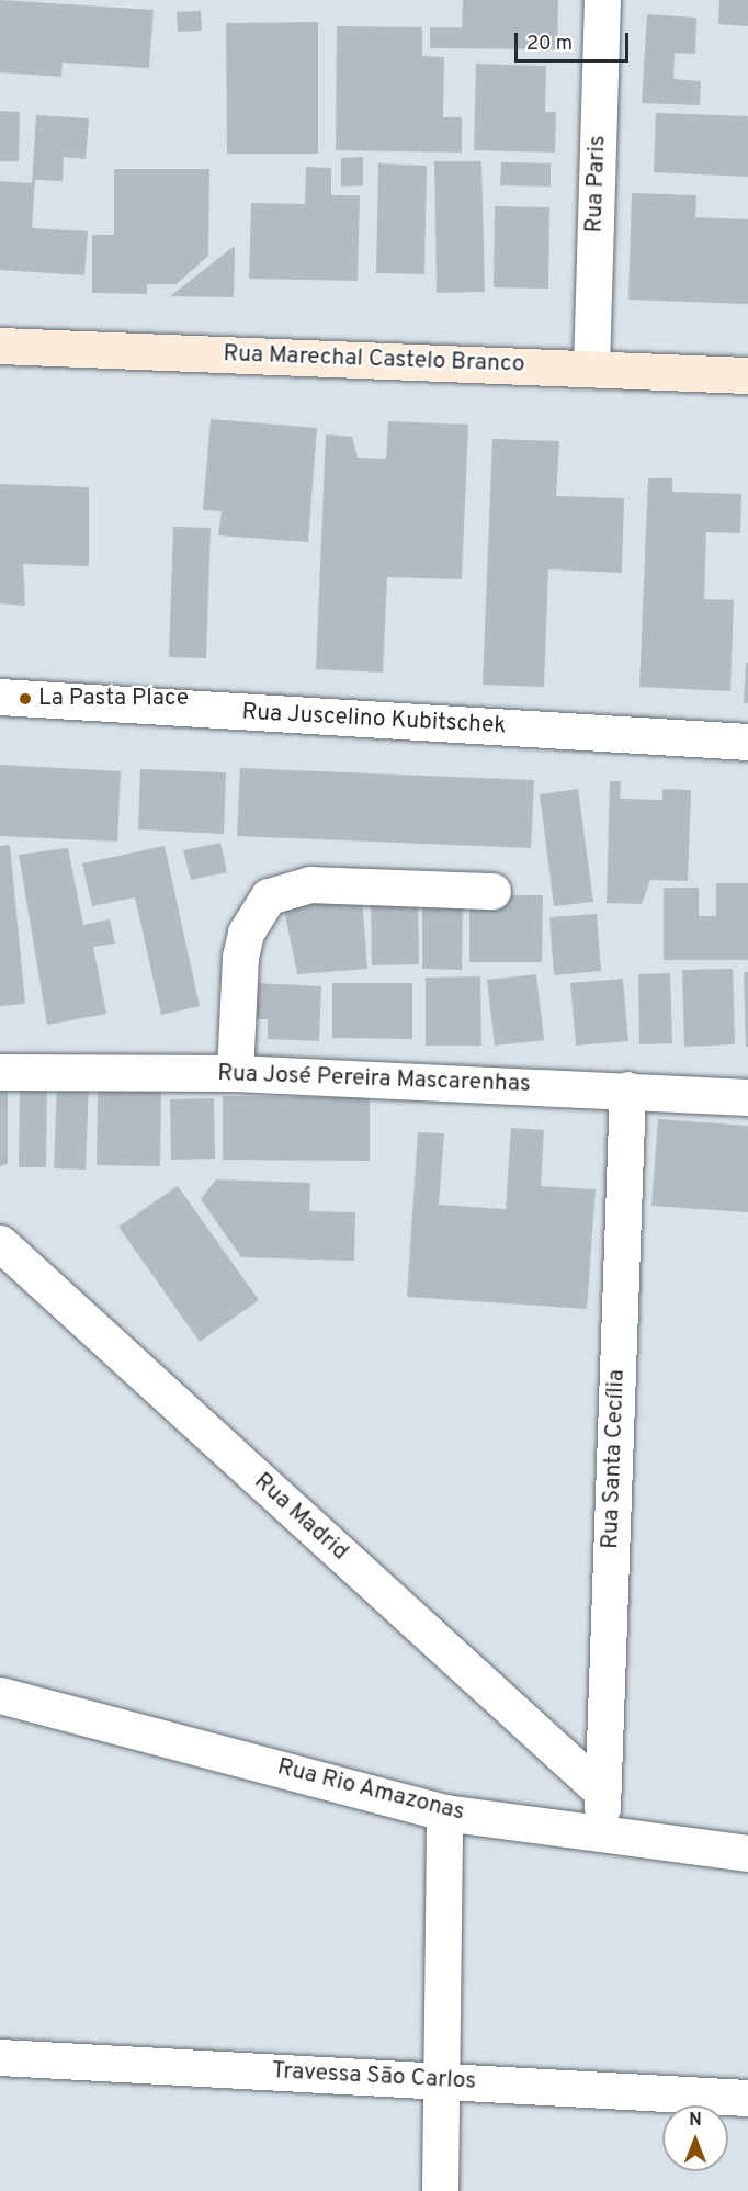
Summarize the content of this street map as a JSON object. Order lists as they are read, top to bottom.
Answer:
{
  "streets": {
    "street": [
      "Rua Paris",
      "Rua Marechal Castelo Branco",
      "Rua Juscelino Kubitschek",
      "Rua José Pereira Mascarenhas",
      "Rua Santa Cecília",
      "Rua Madrid",
      "Rua Rio Amazonas",
      "Travessa São Carlos"
    ]
  },
  "crossings": [
    ["Rua Paris", "Rua Marechal Castelo Branco"],
    ["Rua José Pereira Mascarenhas", "Rua Santa Cecília"],
    ["Rua Santa Cecília", "Rua Madrid"],
    ["Rua Santa Cecília", "Rua Rio Amazonas"]
  ],
  "places": ["La Pasta Place"],
  "scale_bar": "20 m",
  "north": "top"
}
